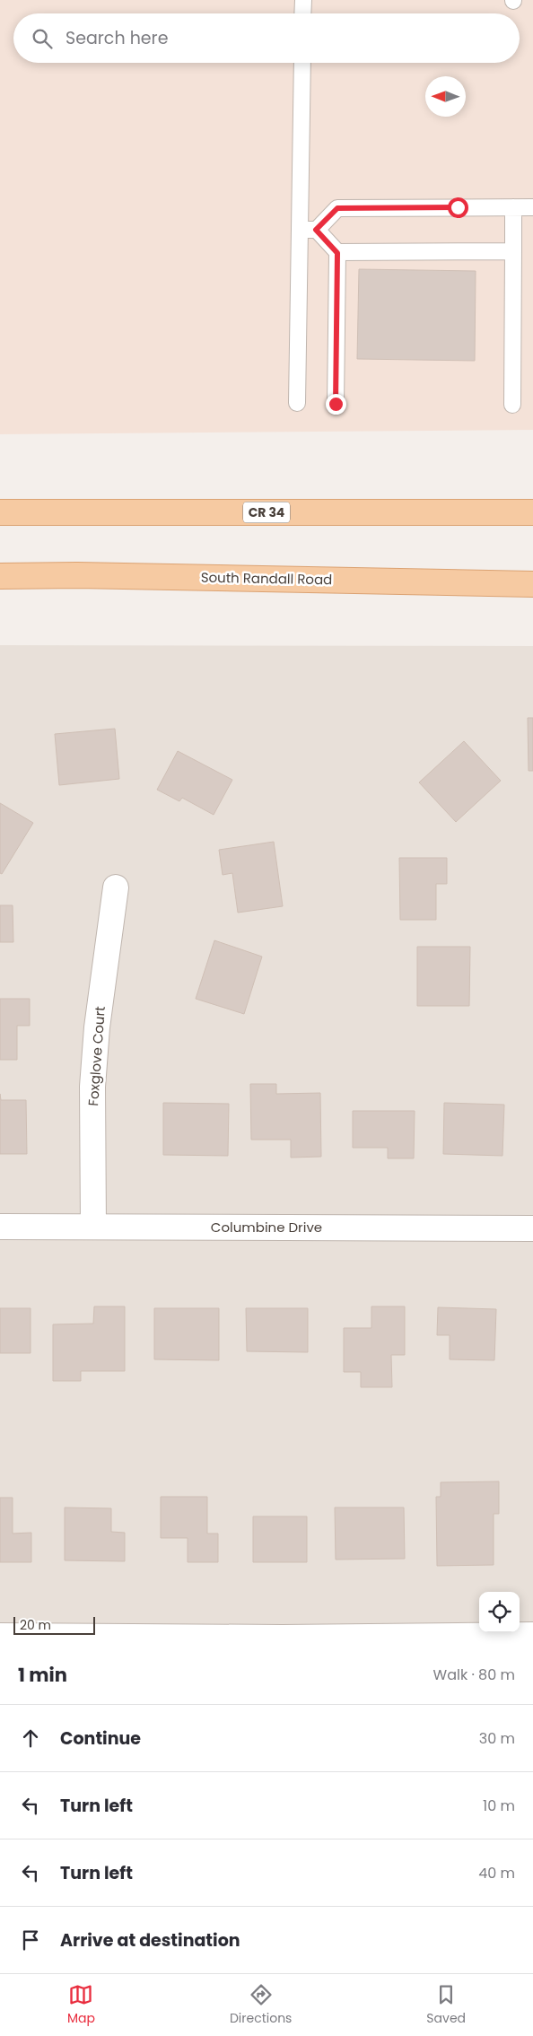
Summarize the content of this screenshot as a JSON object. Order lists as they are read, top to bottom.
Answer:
{
  "streets": {
    "main road": ["CR 34", "South Randall Road"],
    "street": ["Foxglove Court", "Columbine Drive"]
  },
  "crossings": [
    ["Foxglove Court", "Columbine Drive"]
  ],
  "scale_bar": "20 m",
  "north": "left",
  "page": {
    "search": "Search here",
    "scale": "20 m",
    "heading": ["1 min", "Walk · 80 m"],
    "list": [
      ["Continue", "30 m"],
      ["Turn left", "10 m"],
      ["Turn left", "40 m"],
      "Arrive at destination"
    ],
    "nav": ["Map", "Directions", "Saved"]
  }
}
